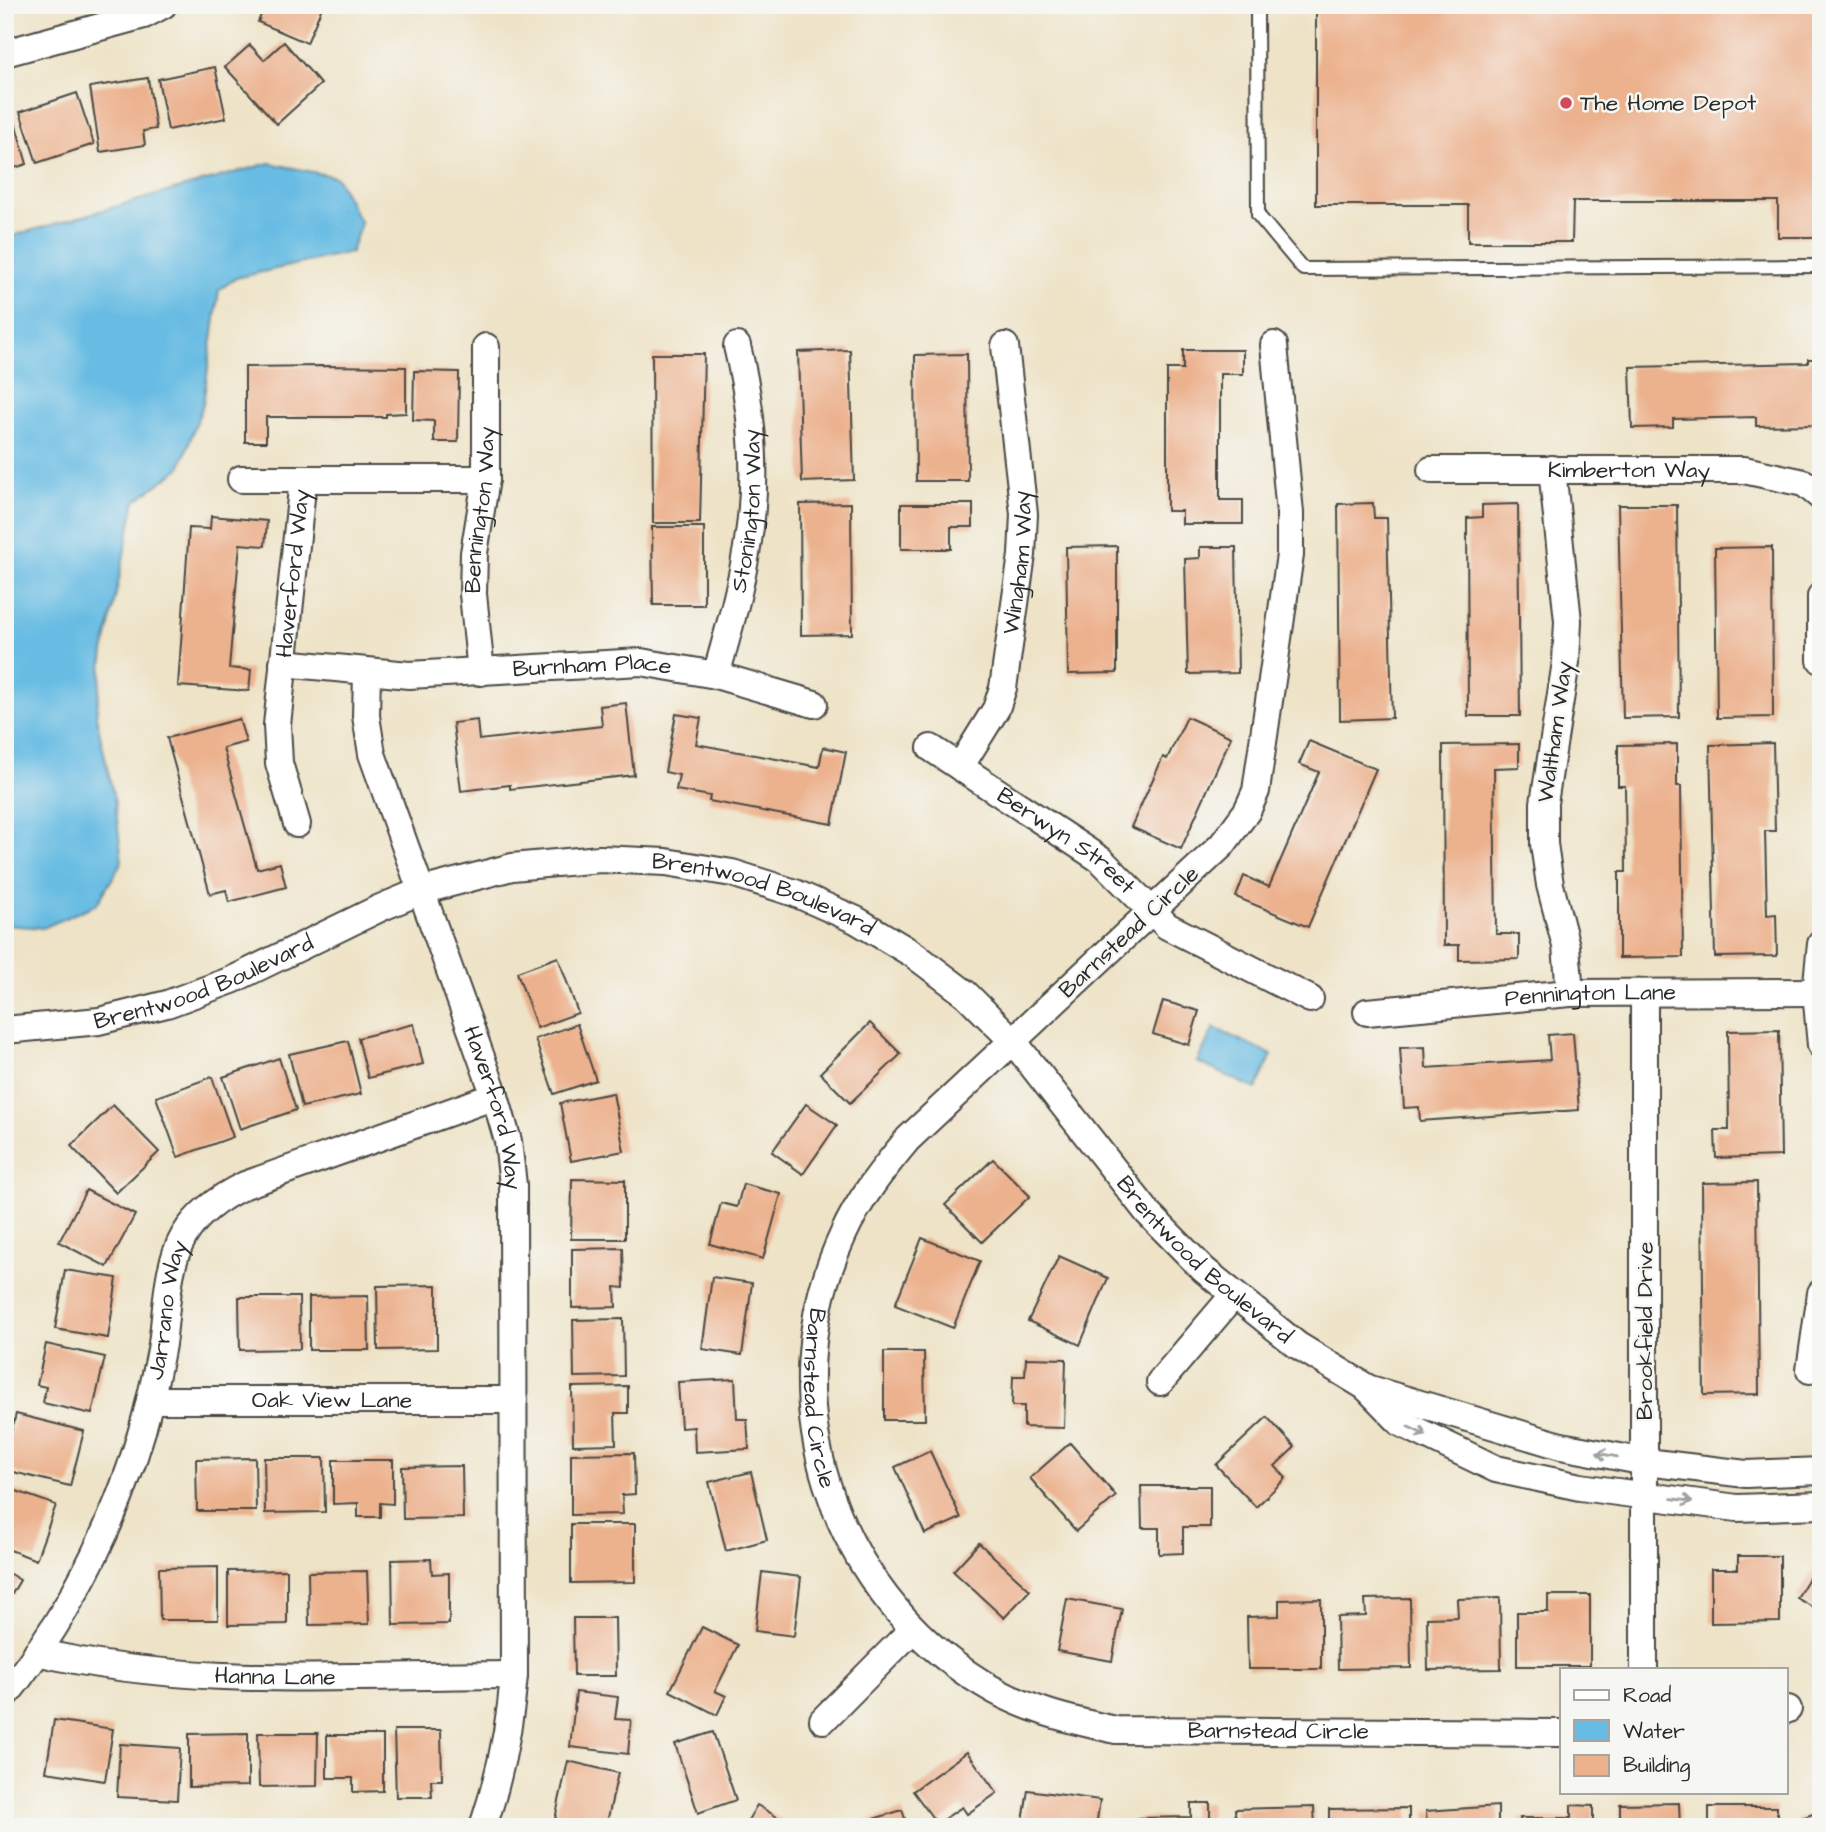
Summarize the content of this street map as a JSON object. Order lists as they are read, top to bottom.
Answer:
{
  "streets": {
    "street": [
      "Kimberton Way",
      "Bennington Way",
      "Stonington Way",
      "Wingham Way",
      "Haverford Way",
      "Burnham Place",
      "Waltham Way",
      "Berwyn Street",
      "Brentwood Boulevard",
      "Barnstead Circle",
      "Pennington Lane",
      "Jarrano Way",
      "Brookfield Drive",
      "Oak View Lane",
      "Hanna Lane"
    ]
  },
  "crossings": [
    ["Kimberton Way", "Waltham Way"],
    ["Bennington Way", "Burnham Place"],
    ["Stonington Way", "Burnham Place"],
    ["Wingham Way", "Berwyn Street"],
    ["Haverford Way", "Burnham Place"],
    ["Haverford Way", "Brentwood Boulevard"],
    ["Haverford Way", "Jarrano Way"],
    ["Haverford Way", "Oak View Lane"],
    ["Haverford Way", "Hanna Lane"],
    ["Waltham Way", "Pennington Lane"],
    ["Berwyn Street", "Barnstead Circle"],
    ["Brentwood Boulevard", "Barnstead Circle"],
    ["Brentwood Boulevard", "Brookfield Drive"],
    ["Pennington Lane", "Brookfield Drive"],
    ["Jarrano Way", "Oak View Lane"],
    ["Jarrano Way", "Hanna Lane"]
  ],
  "places": ["The Home Depot"],
  "legend": ["Road", "Water", "Building"]
}
